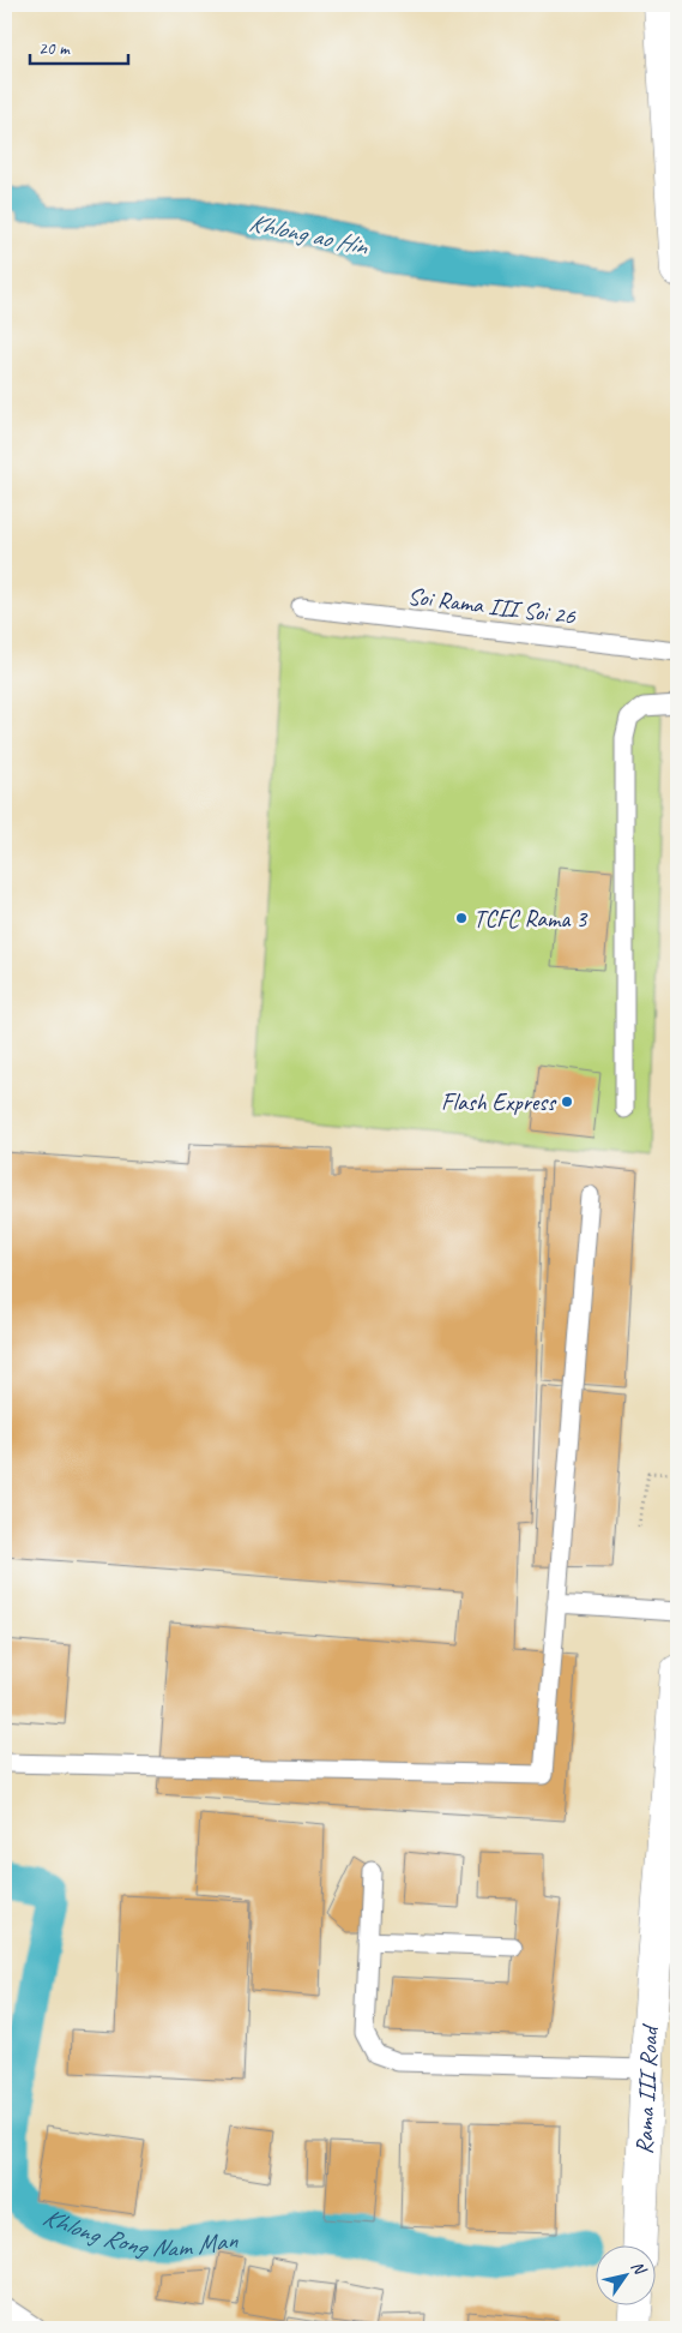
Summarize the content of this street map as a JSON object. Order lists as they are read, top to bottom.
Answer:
{
  "streets": {
    "main road": ["Rama III Road"],
    "lane": ["Soi Rama III Soi 26"]
  },
  "water": ["Khlong ao Hin", "Khlong Rong Nam Man"],
  "places": ["TCFC Rama 3", "Flash Express"],
  "scale_bar": "20 m",
  "north": "top right"
}
